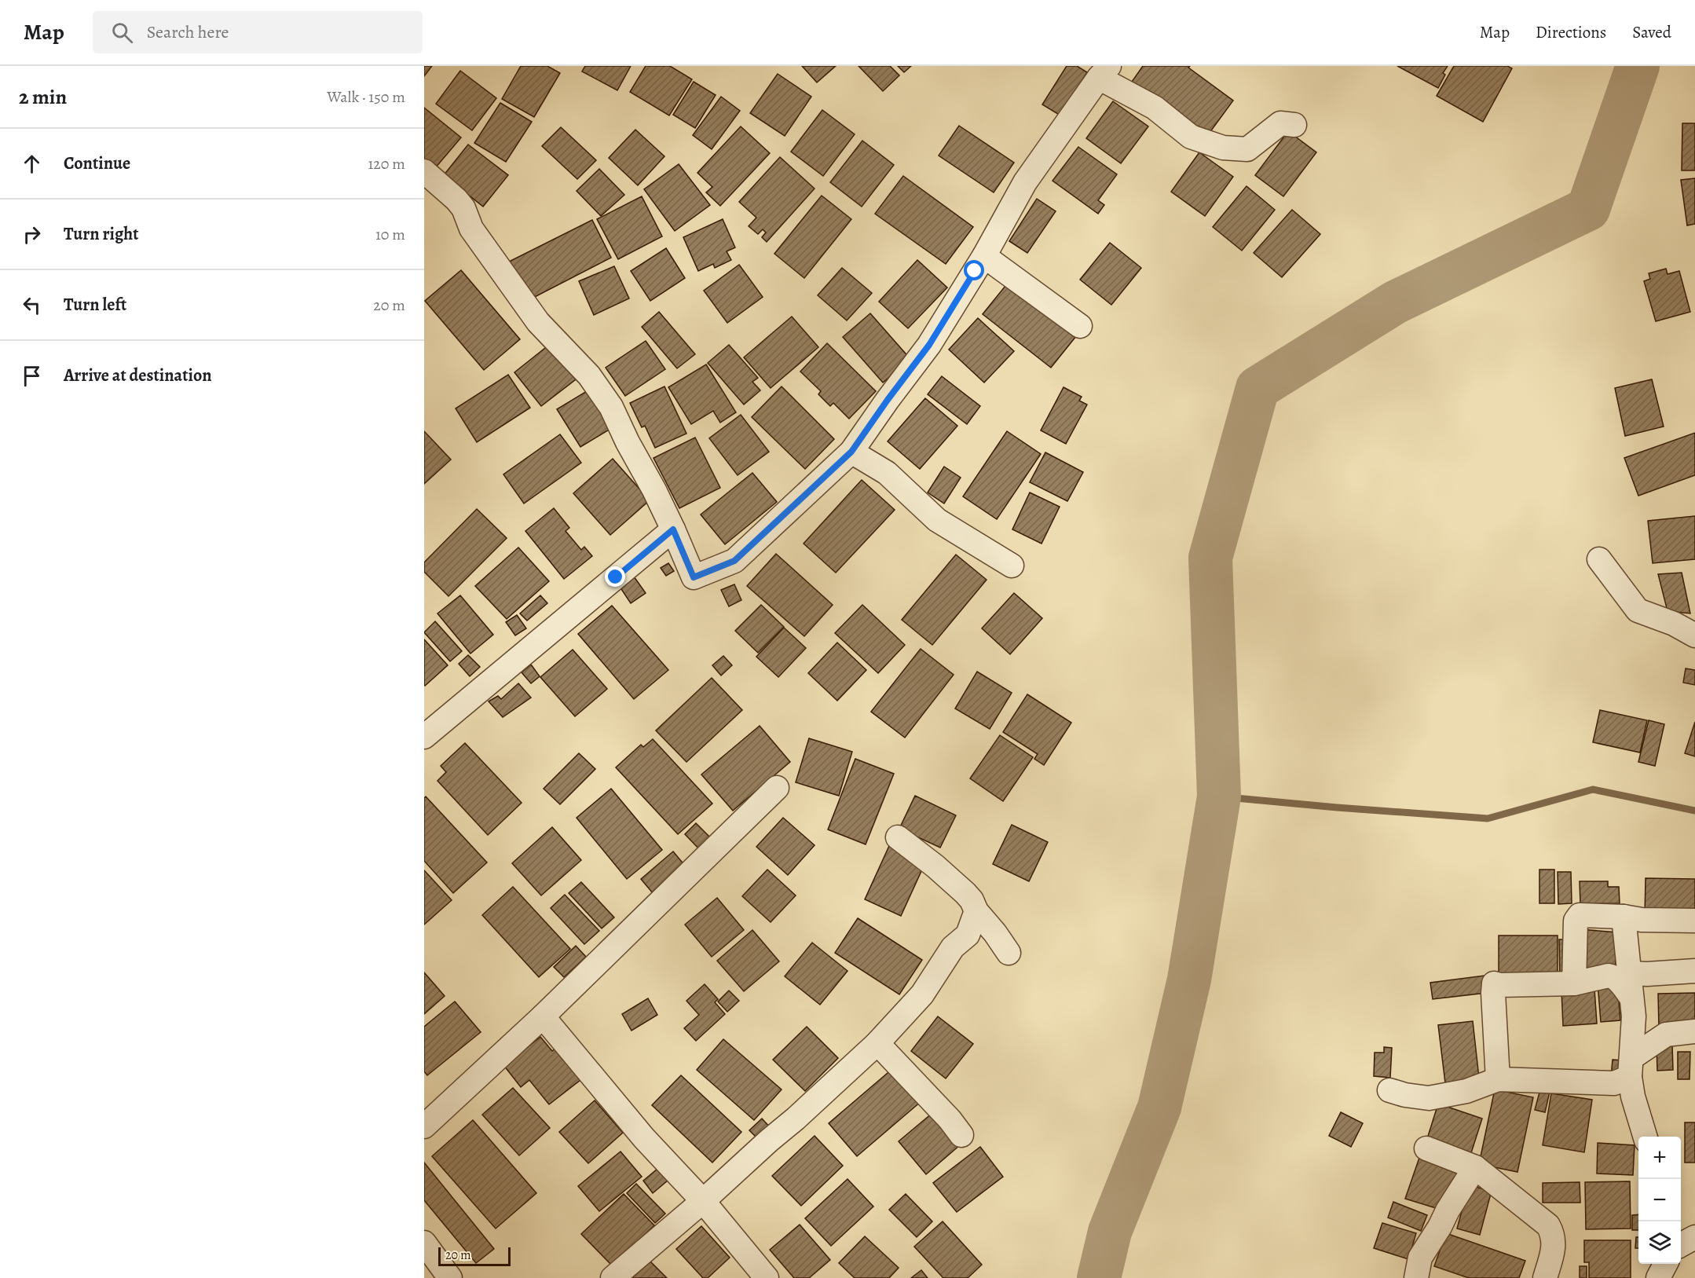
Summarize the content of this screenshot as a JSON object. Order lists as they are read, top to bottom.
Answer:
{
  "scale_bar": "20 m",
  "page": {
    "header": "Map",
    "search": "Search here",
    "nav": ["Map", "Directions", "Saved"],
    "heading": ["2 min", "Walk · 150 m"],
    "list": [
      ["Continue", "120 m"],
      ["Turn right", "10 m"],
      ["Turn left", "20 m"],
      "Arrive at destination"
    ],
    "map_buttons": ["+", "−"],
    "scale": "20 m"
  }
}
